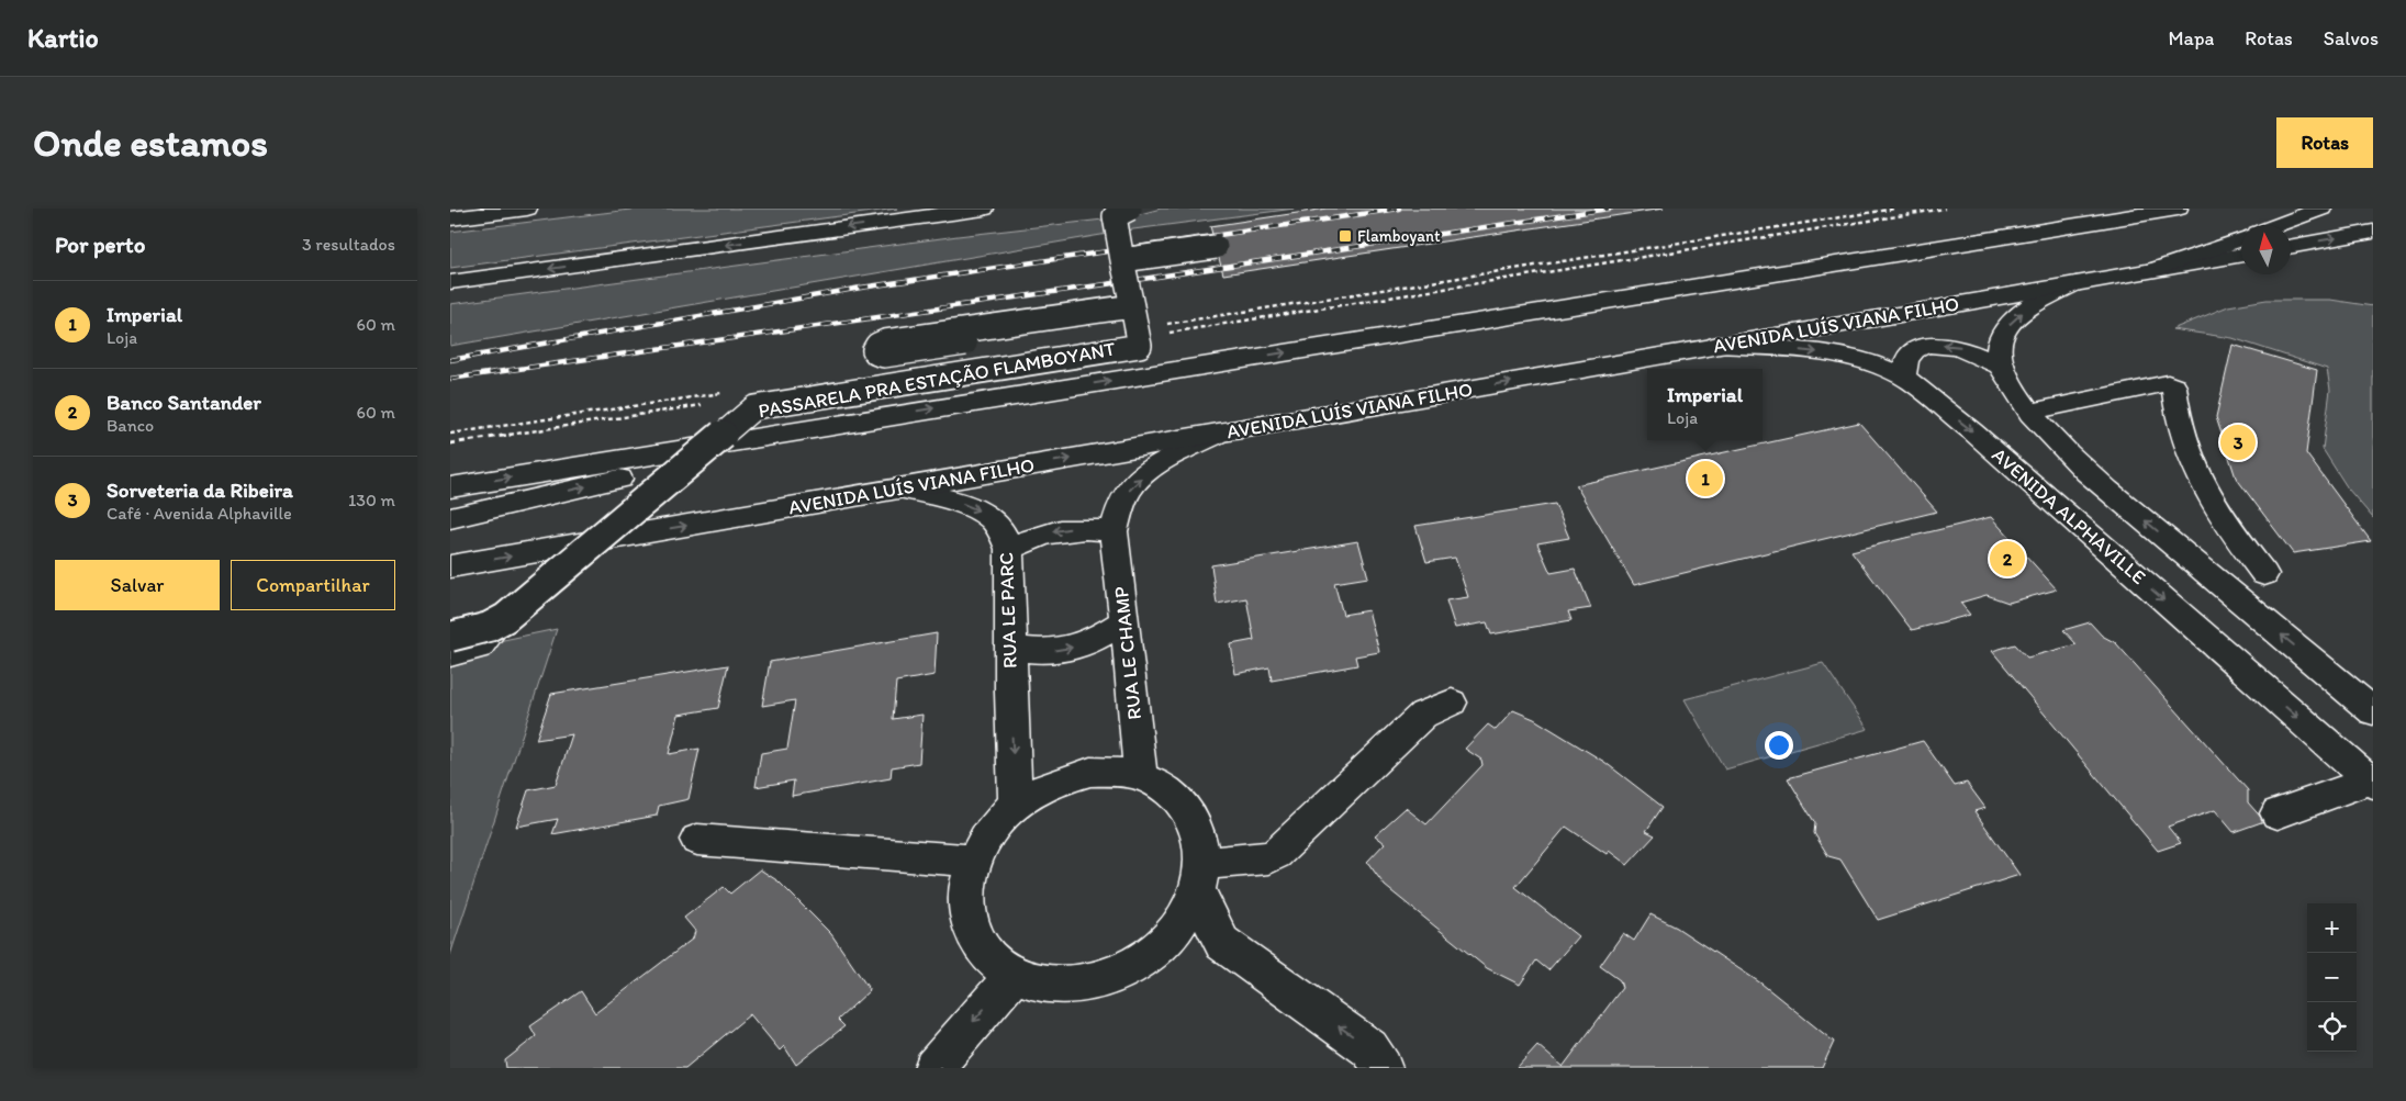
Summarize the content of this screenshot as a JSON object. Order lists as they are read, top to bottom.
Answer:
{
  "streets": {
    "main road": [
      "AVENIDA LUÍS VIANA FILHO",
      "PASSARELA PRA ESTAÇÃO FLAMBOYANT",
      "AVENIDA ALPHAVILLE",
      "RUA LE PARC",
      "RUA LE CHAMP"
    ]
  },
  "crossings": [
    ["AVENIDA LUÍS VIANA FILHO", "AVENIDA ALPHAVILLE"],
    ["AVENIDA LUÍS VIANA FILHO", "RUA LE PARC"],
    ["RUA LE PARC", "RUA LE CHAMP"]
  ],
  "one_way": ["RUA LE PARC"],
  "places": {
    "transit": ["Flamboyant"]
  },
  "north": "top",
  "page": {
    "header": "Kartio",
    "nav": ["Mapa", "Rotas", "Salvos"],
    "buttons": [
      "Rotas",
      ["Salvar", "Compartilhar"]
    ],
    "title": "Onde estamos",
    "heading": ["Por perto", "3 resultados"],
    "list": [
      {
        "mark": "1",
        "name": "Imperial",
        "note": "Loja",
        "value": "60 m"
      },
      {
        "mark": "2",
        "name": "Banco Santander",
        "note": "Banco",
        "value": "60 m"
      },
      {
        "mark": "3",
        "name": "Sorveteria da Ribeira",
        "note": "Café · Avenida Alphaville",
        "value": "130 m"
      }
    ],
    "popup": ["Imperial", "Loja"],
    "pins": ["3", "1", "2"],
    "map_buttons": ["+", "−"]
  }
}
